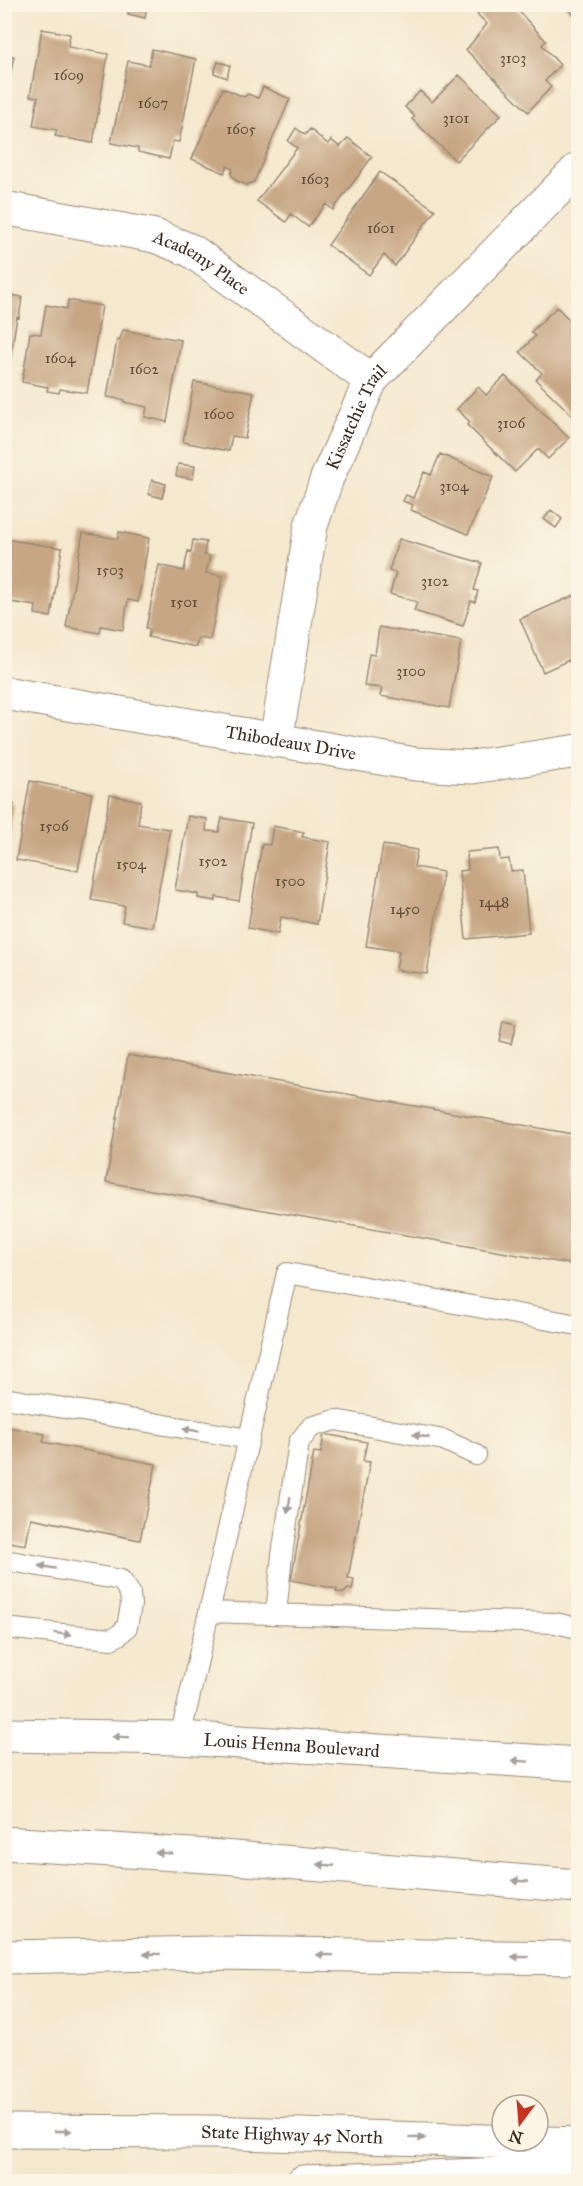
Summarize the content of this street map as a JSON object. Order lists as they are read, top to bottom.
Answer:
{
  "streets": {
    "main road": [
      "Academy Place",
      "Kissatchie Trail",
      "Thibodeaux Drive",
      "Louis Henna Boulevard",
      "State Highway 45 North"
    ]
  },
  "crossings": [
    ["Academy Place", "Kissatchie Trail"],
    ["Kissatchie Trail", "Thibodeaux Drive"]
  ],
  "house_numbers": [
    "3103",
    "1609",
    "1607",
    "3101",
    "1605",
    "1603",
    "1601",
    "1604",
    "1602",
    "1600",
    "3106",
    "3104",
    "1503",
    "3102",
    "1501",
    "3100",
    "1506",
    "1502",
    "1504",
    "1500",
    "1448",
    "1450"
  ],
  "north": "bottom"
}
